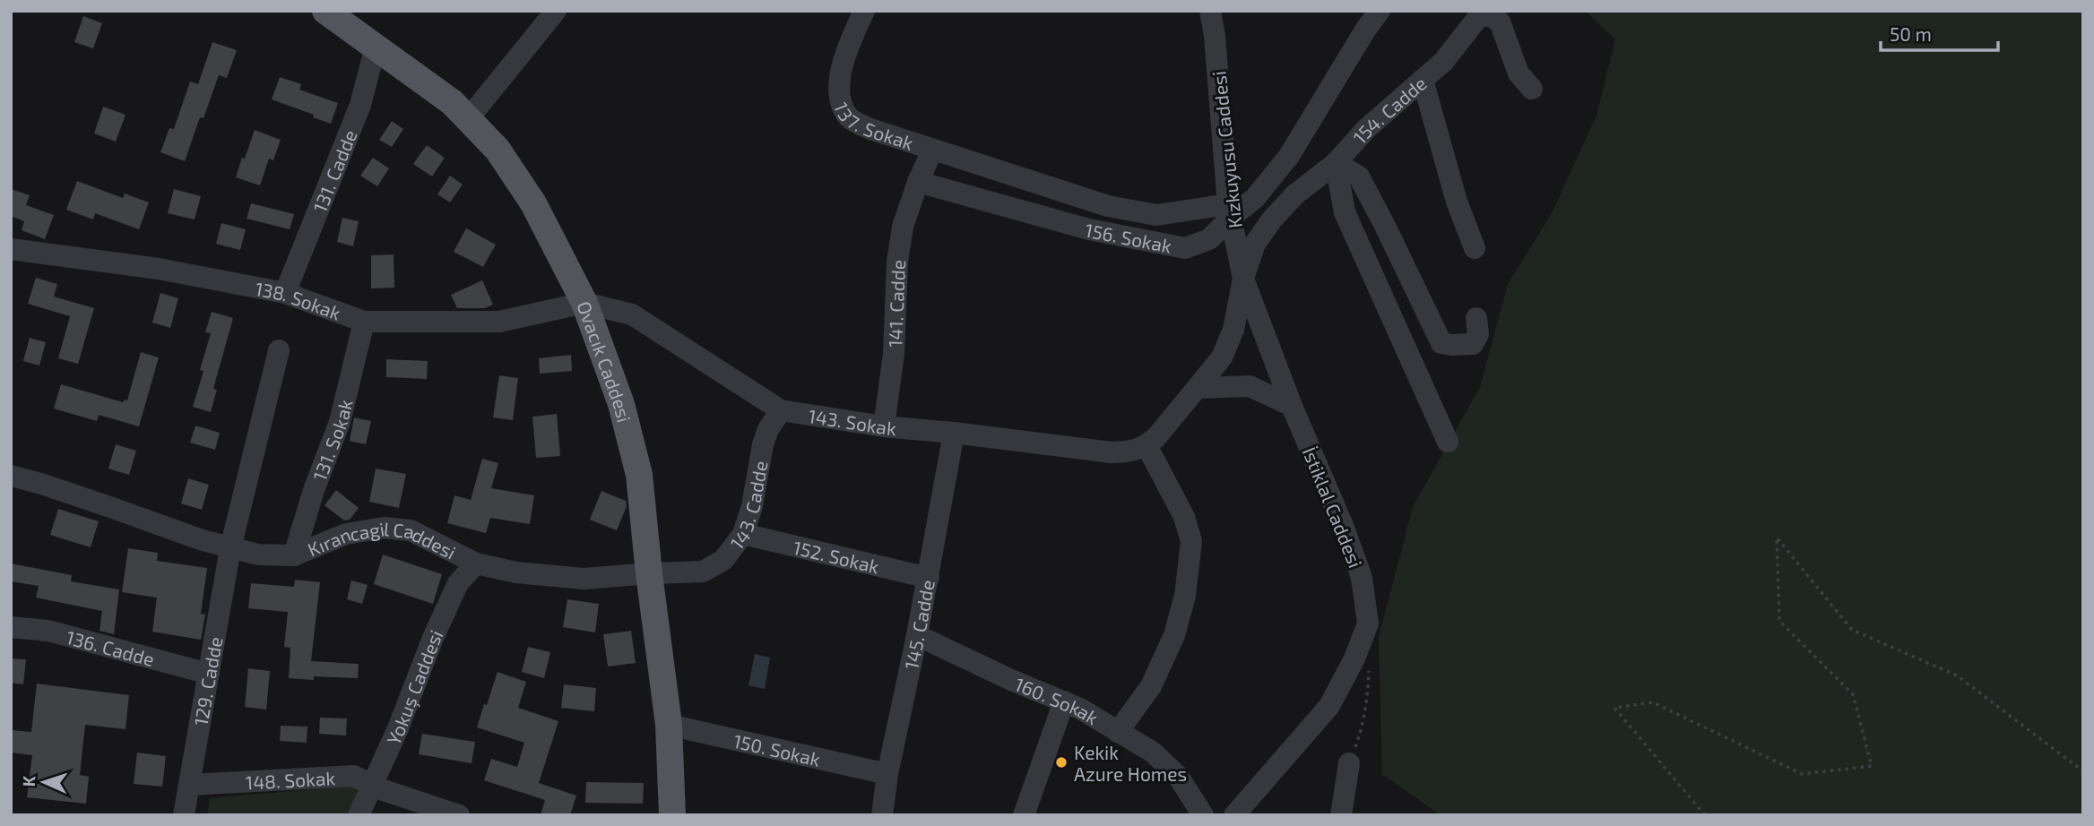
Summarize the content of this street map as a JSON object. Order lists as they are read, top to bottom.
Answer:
{
  "streets": {
    "main road": ["Ovacık Caddesi"],
    "street": [
      "154. Cadde",
      "137. Sokak",
      "Kızkuyusu Caddesi",
      "131. Cadde",
      "156. Sokak",
      "138. Sokak",
      "141. Cadde",
      "143. Sokak",
      "131. Sokak",
      "143. Cadde",
      "İstiklal Caddesi",
      "Kırancagil Caddesi",
      "152. Sokak",
      "145. Cadde",
      "136. Cadde",
      "129. Cadde",
      "Yokuş Caddesi",
      "160. Sokak",
      "150. Sokak",
      "148. Sokak"
    ]
  },
  "crossings": [
    ["154. Cadde", "Kızkuyusu Caddesi"],
    ["154. Cadde", "İstiklal Caddesi"],
    ["137. Sokak", "Kızkuyusu Caddesi"],
    ["137. Sokak", "156. Sokak"],
    ["137. Sokak", "141. Cadde"],
    ["Kızkuyusu Caddesi", "156. Sokak"],
    ["Kızkuyusu Caddesi", "143. Sokak"],
    ["Kızkuyusu Caddesi", "İstiklal Caddesi"],
    ["131. Cadde", "138. Sokak"],
    ["131. Cadde", "Ovacık Caddesi"],
    ["156. Sokak", "141. Cadde"],
    ["138. Sokak", "Ovacık Caddesi"],
    ["138. Sokak", "143. Sokak"],
    ["138. Sokak", "131. Sokak"],
    ["141. Cadde", "143. Sokak"],
    ["Ovacık Caddesi", "143. Sokak"],
    ["Ovacık Caddesi", "143. Cadde"],
    ["Ovacık Caddesi", "Kırancagil Caddesi"],
    ["Ovacık Caddesi", "150. Sokak"],
    ["143. Sokak", "143. Cadde"],
    ["143. Sokak", "145. Cadde"],
    ["131. Sokak", "Kırancagil Caddesi"],
    ["143. Cadde", "Kırancagil Caddesi"],
    ["143. Cadde", "152. Sokak"],
    ["Kırancagil Caddesi", "129. Cadde"],
    ["Kırancagil Caddesi", "Yokuş Caddesi"],
    ["152. Sokak", "145. Cadde"],
    ["145. Cadde", "160. Sokak"],
    ["145. Cadde", "150. Sokak"],
    ["136. Cadde", "129. Cadde"],
    ["129. Cadde", "148. Sokak"],
    ["Yokuş Caddesi", "148. Sokak"]
  ],
  "places": ["Kekik Azure Homes"],
  "scale_bar": "50 m",
  "north": "left"
}
